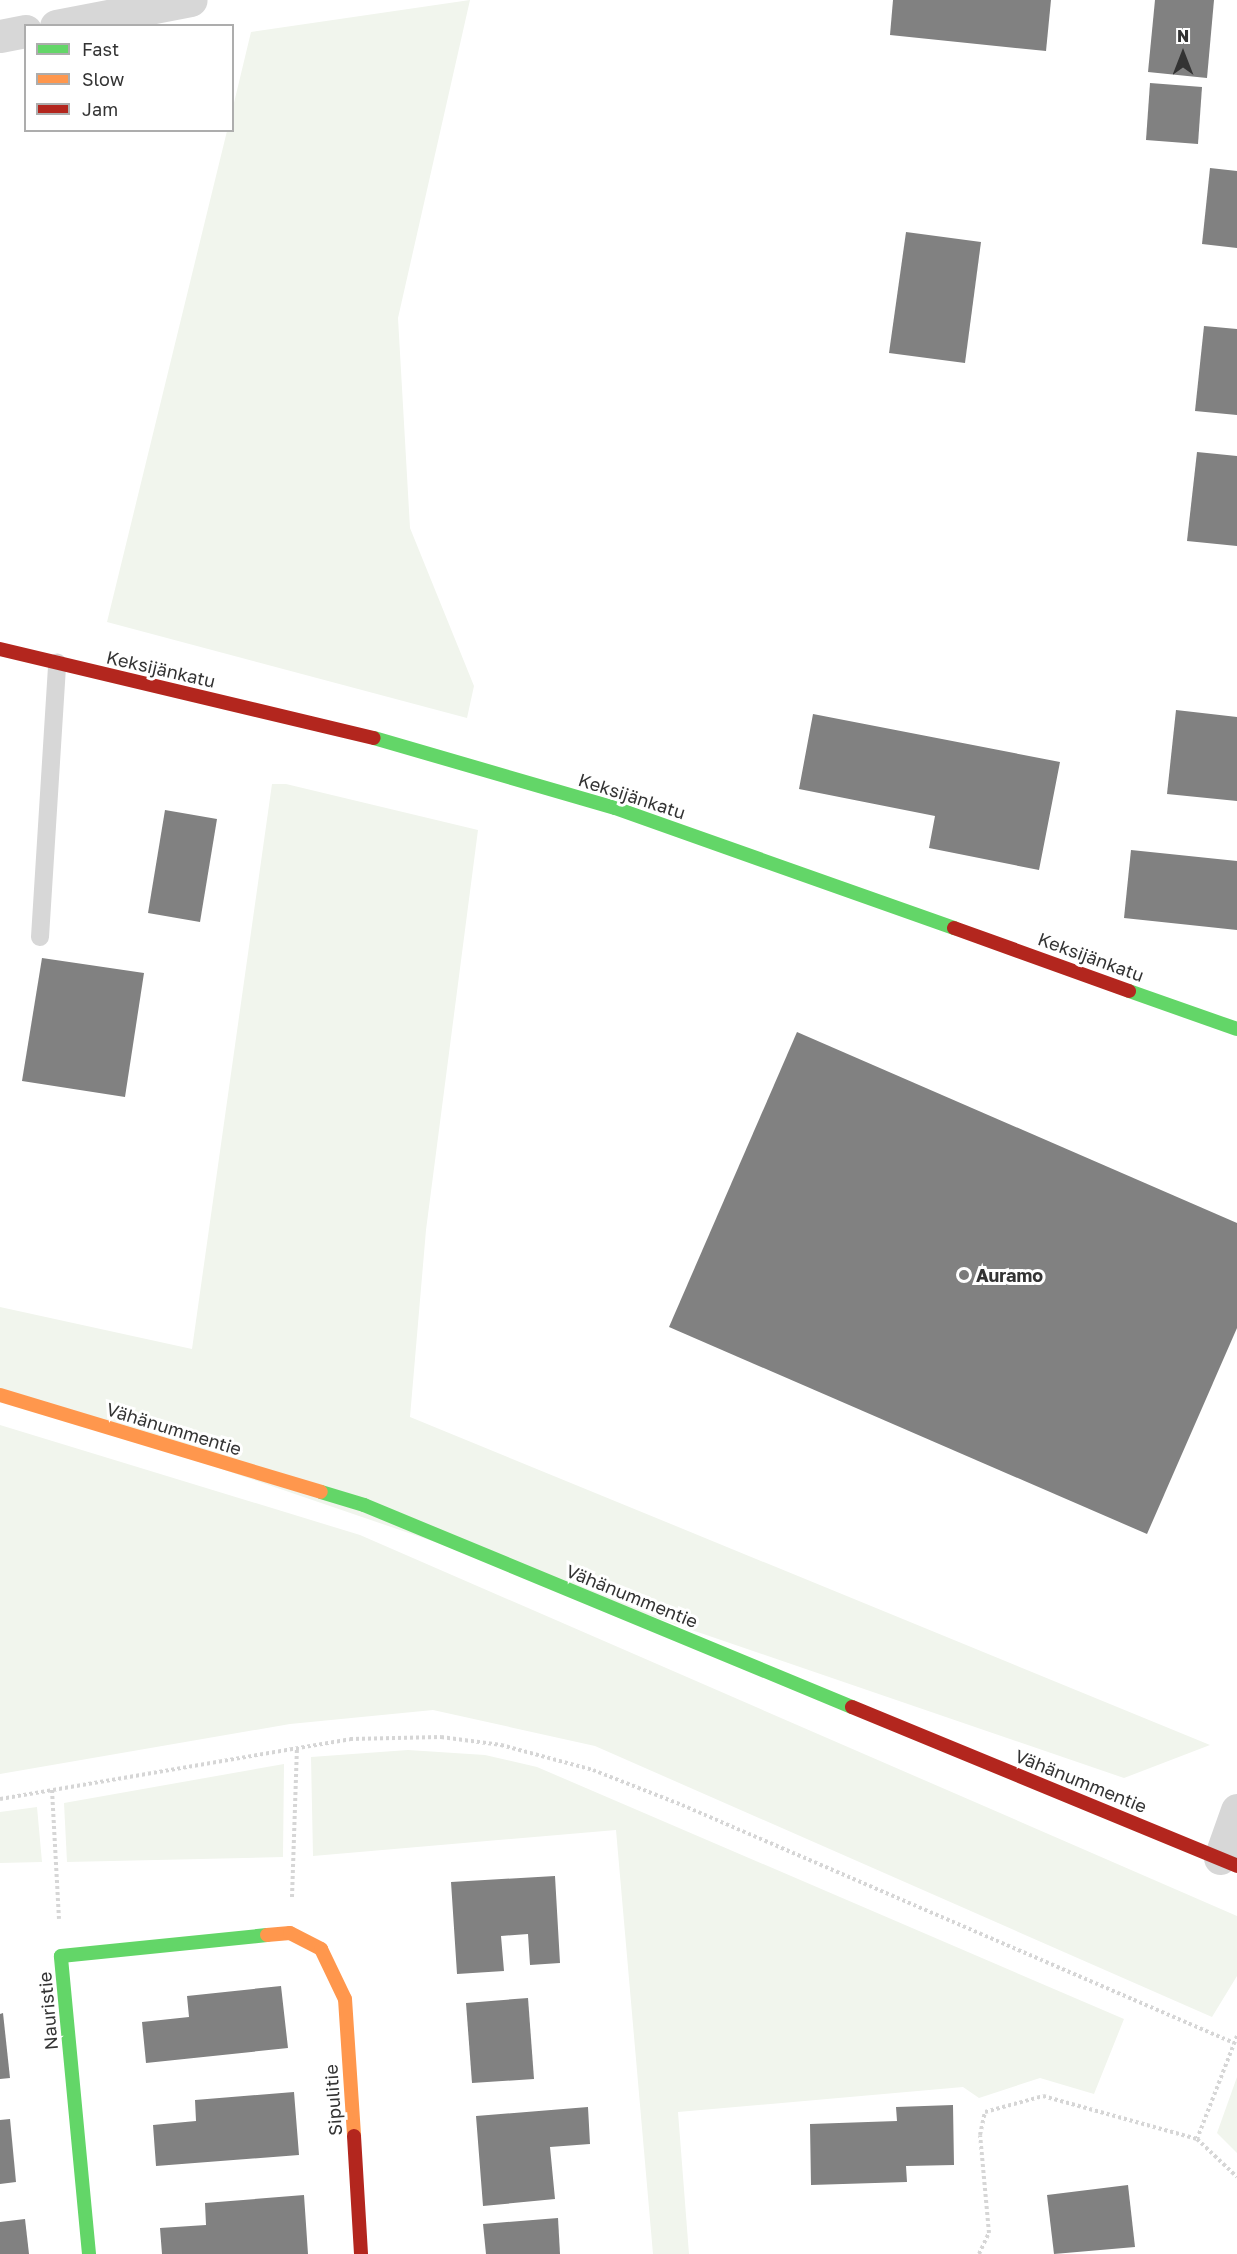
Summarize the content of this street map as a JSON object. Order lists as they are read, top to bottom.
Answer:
{
  "streets": {
    "street": [
      "Keksijänkatu",
      "Vähänummentie",
      "Nauristie",
      "Sipulitie"
    ]
  },
  "crossings": [
    ["Nauristie", "Sipulitie"]
  ],
  "places": ["Auramo"],
  "legend": ["Fast", "Slow", "Jam"],
  "north": "top"
}
